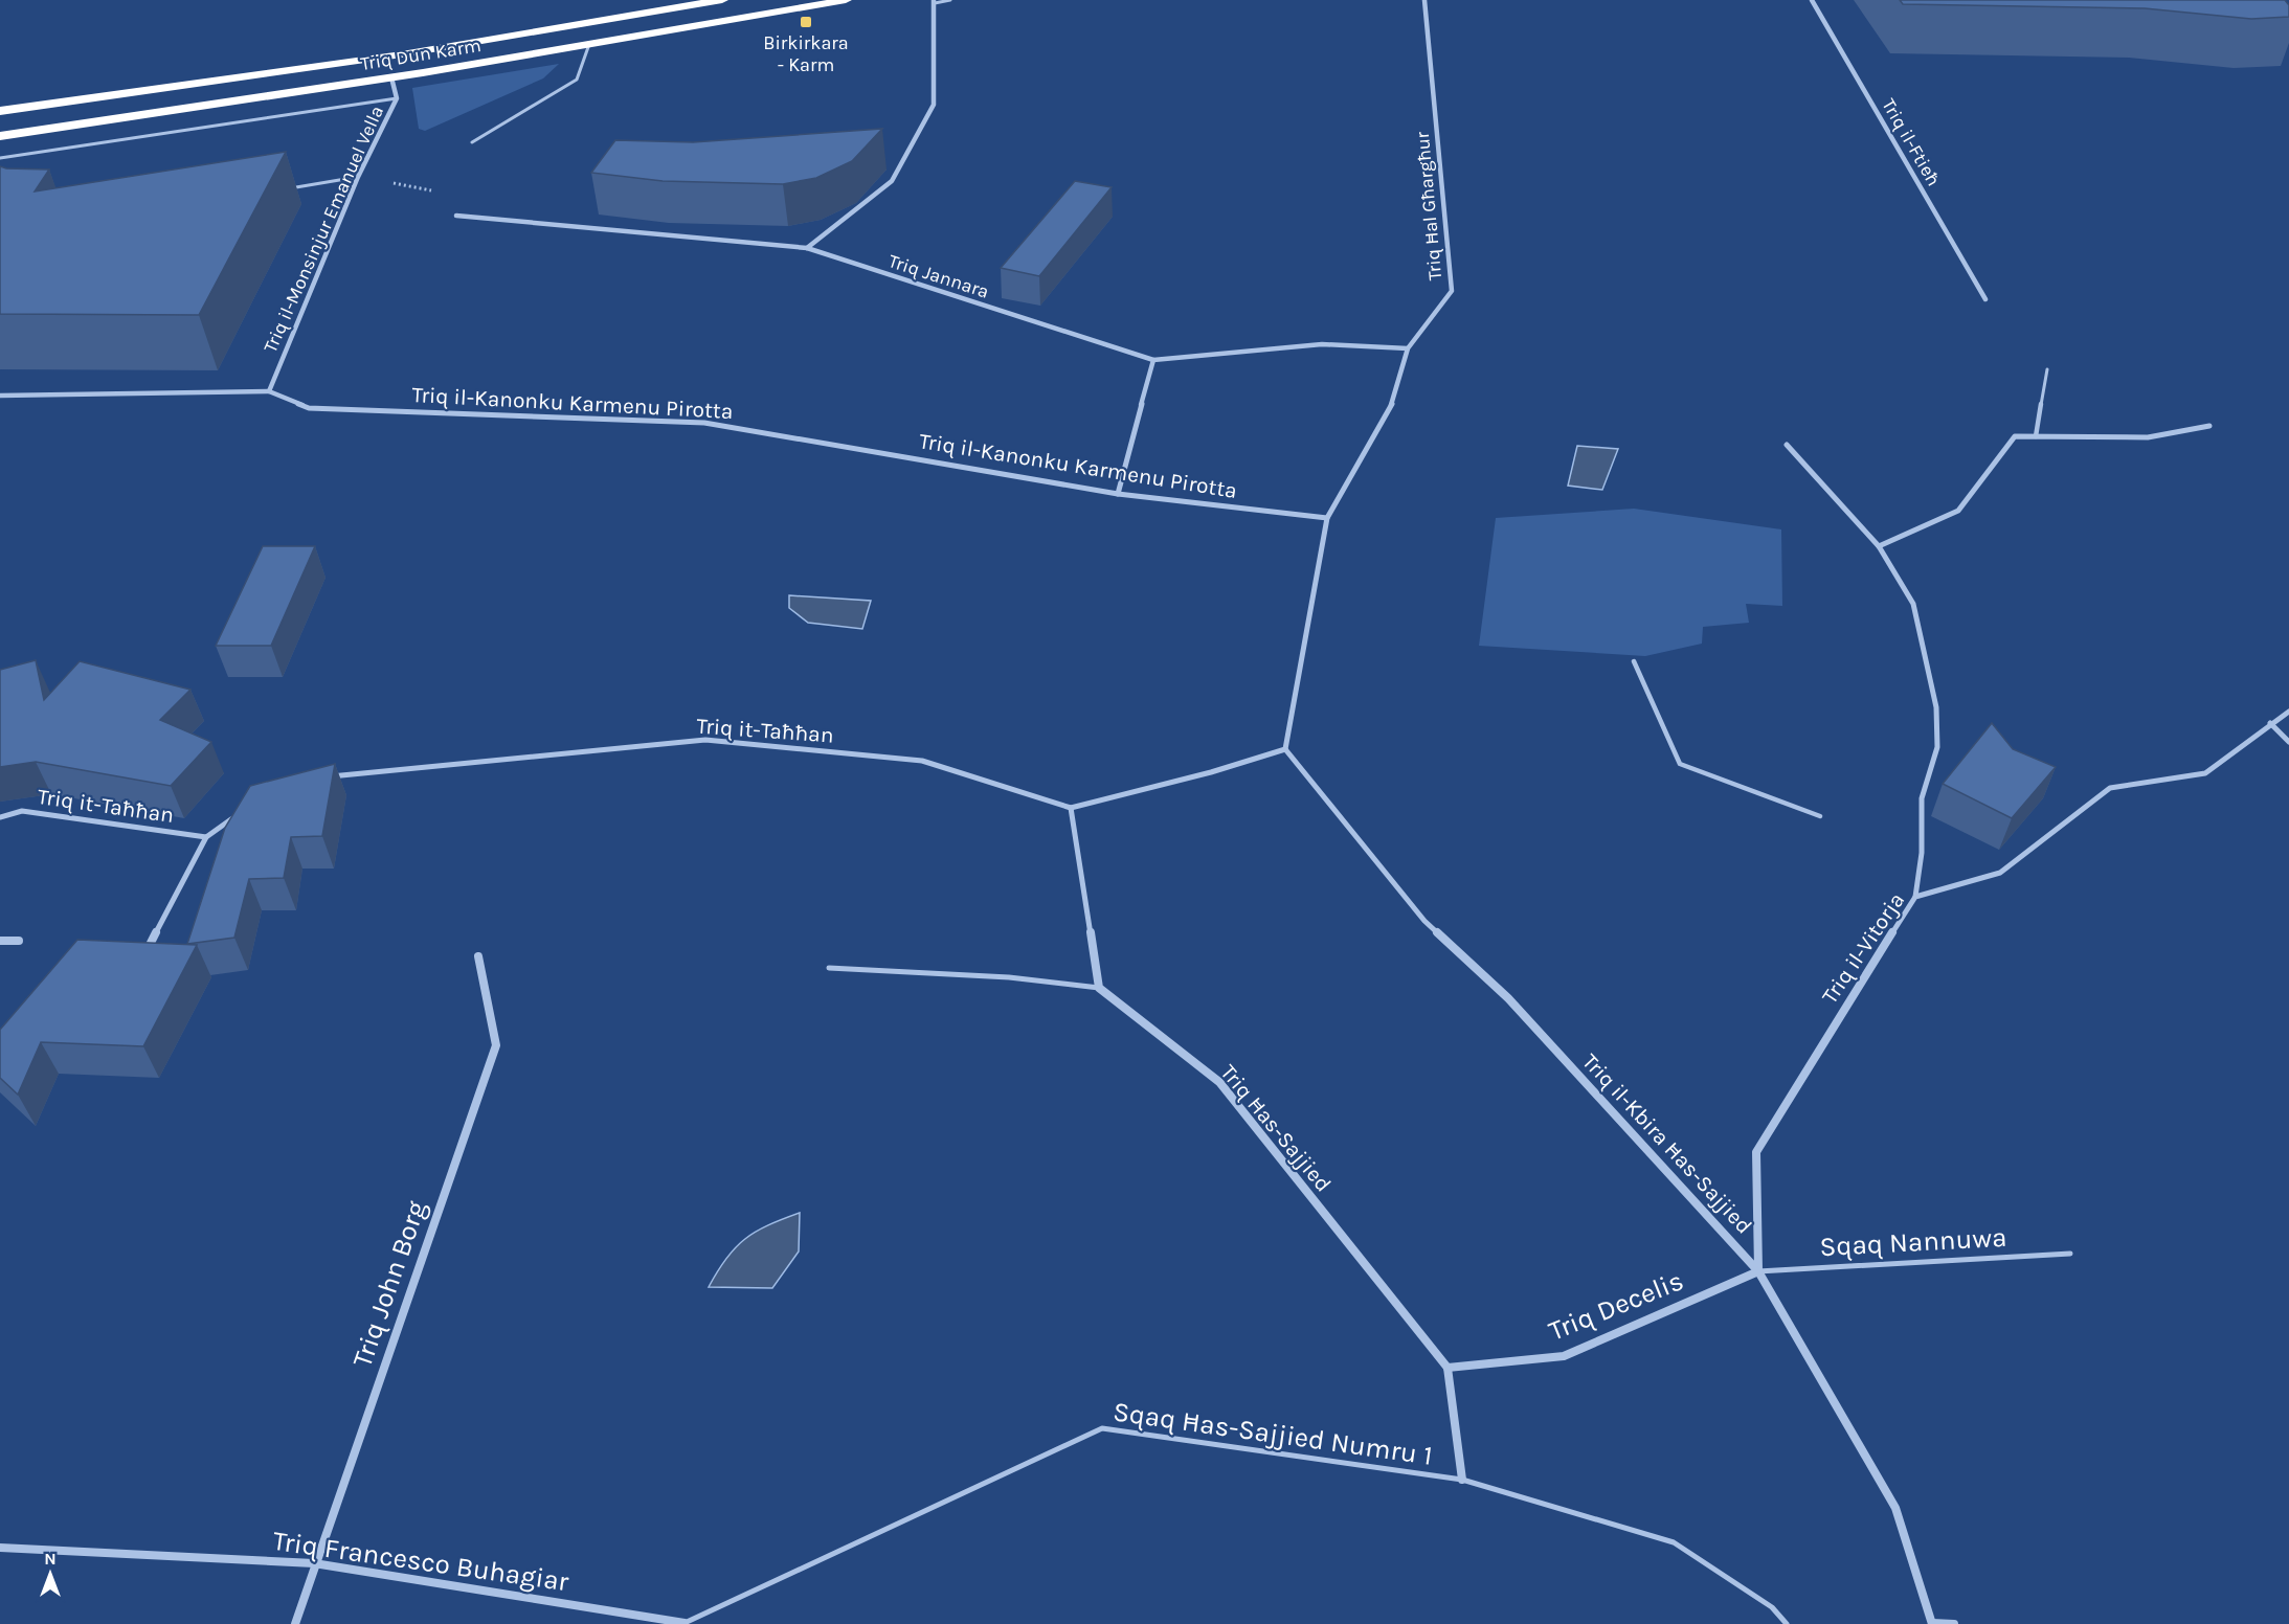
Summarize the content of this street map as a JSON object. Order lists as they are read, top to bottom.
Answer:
{
  "streets": {
    "highway": ["Triq Dun Karm"],
    "street": [
      "Triq il-Ftieħ",
      "Triq Ħal Għargħur",
      "Triq il-Monsinjur Emanuel Vella",
      "Triq Jannara",
      "Triq il-Kanonku Karmenu Pirotta",
      "Triq it-Taħħan",
      "Triq il-Vitorja",
      "Triq Ħas-Sajjied",
      "Triq il-Kbira Ħas-Sajjied",
      "Triq John Borg",
      "Triq Decelis",
      "Triq Francesco Buhagiar"
    ],
    "lane": ["Sqaq Nannuwa", "Sqaq Ħas-Sajjied Numru 1"]
  },
  "crossings": [
    ["Triq Dun Karm", "Triq il-Monsinjur Emanuel Vella"],
    ["Triq Ħal Għargħur", "Triq Jannara"],
    ["Triq Ħal Għargħur", "Triq il-Kanonku Karmenu Pirotta"],
    ["Triq Ħal Għargħur", "Triq il-Kbira Ħas-Sajjied"],
    ["Triq il-Monsinjur Emanuel Vella", "Triq il-Kanonku Karmenu Pirotta"],
    ["Triq il-Vitorja", "Triq il-Kbira Ħas-Sajjied"],
    ["Triq il-Vitorja", "Sqaq Nannuwa"],
    ["Triq il-Vitorja", "Triq Decelis"],
    ["Triq Ħas-Sajjied", "Triq Decelis"],
    ["Triq il-Kbira Ħas-Sajjied", "Sqaq Nannuwa"],
    ["Triq il-Kbira Ħas-Sajjied", "Triq Decelis"],
    ["Sqaq Nannuwa", "Triq Decelis"],
    ["Triq John Borg", "Triq Francesco Buhagiar"],
    ["Sqaq Ħas-Sajjied Numru 1", "Triq Francesco Buhagiar"]
  ],
  "places": {
    "transit": ["Birkirkara - Karm"]
  },
  "north": "top"
}
